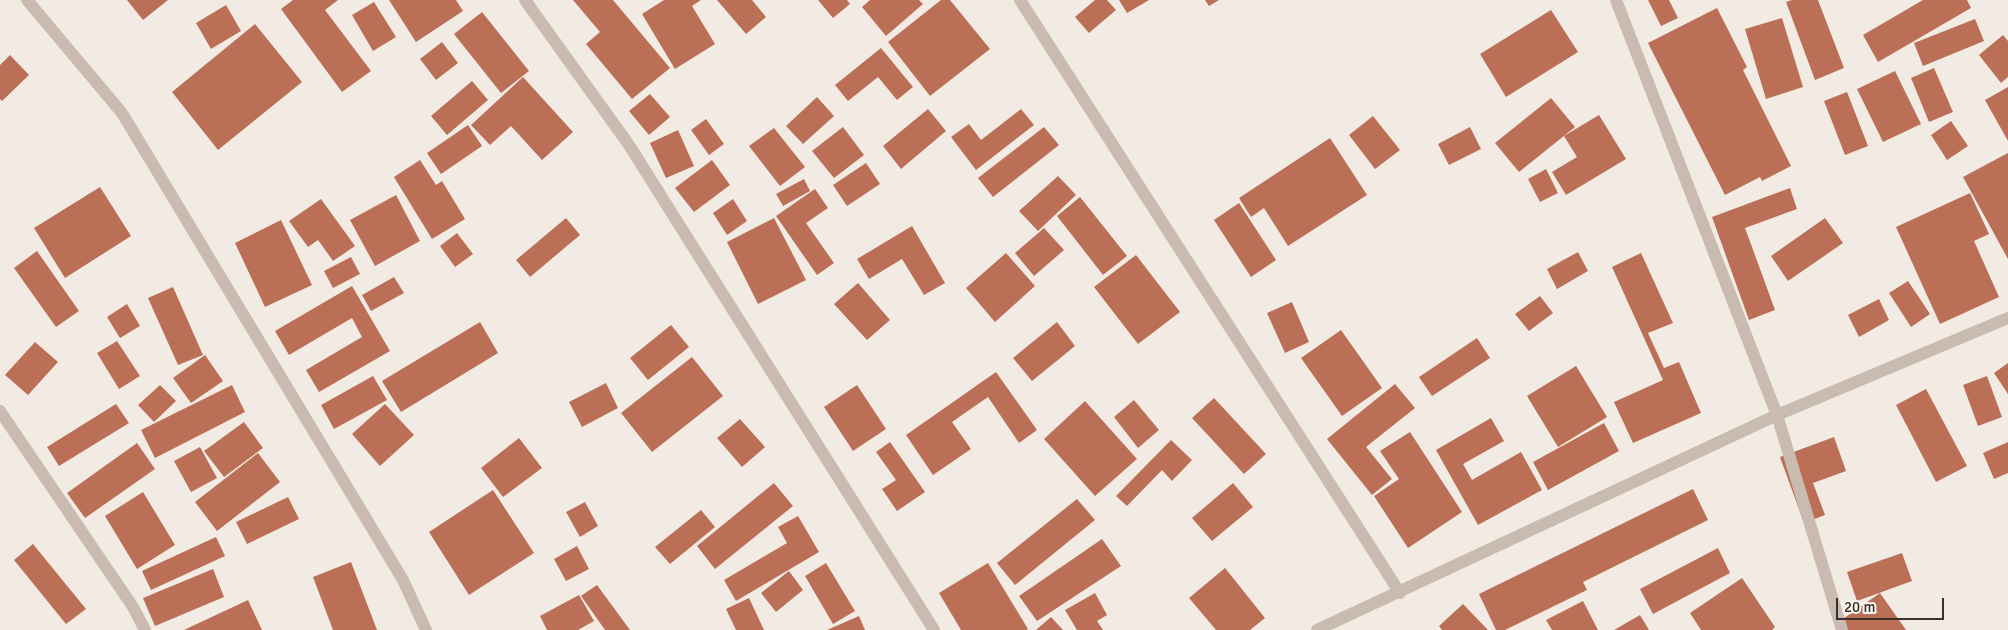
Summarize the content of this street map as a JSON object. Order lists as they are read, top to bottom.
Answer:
{
  "scale_bar": "20 m"
}
